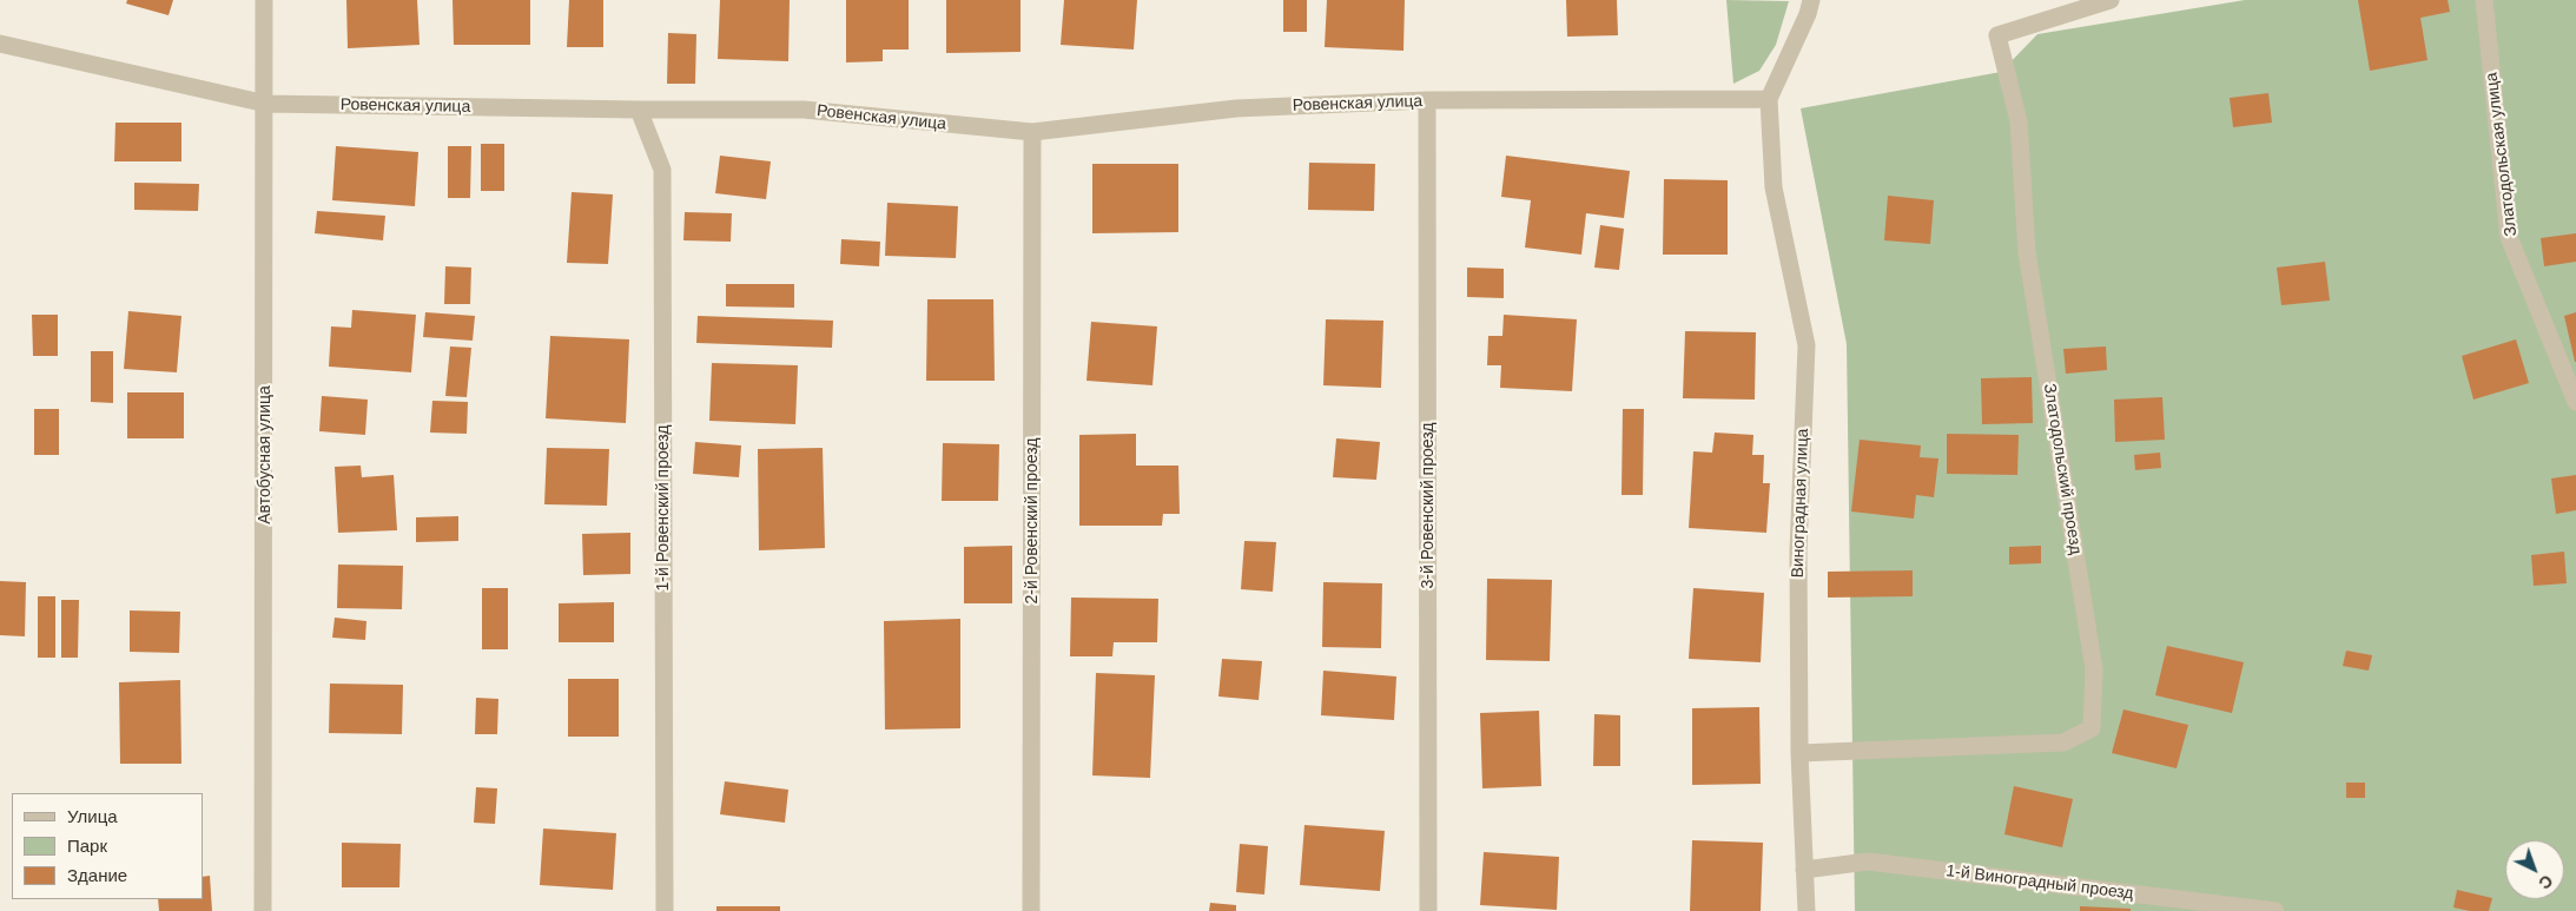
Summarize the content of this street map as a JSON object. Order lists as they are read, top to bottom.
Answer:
{
  "streets": {
    "street": [
      "Ровенская улица",
      "Златодольская улица",
      "Автобусная улица",
      "Златодольский проезд",
      "Виноградная улица",
      "3-й Ровенский проезд",
      "1-й Ровенский проезд",
      "2-й Ровенский проезд",
      "1-й Виноградный проезд"
    ]
  },
  "crossings": [
    ["Ровенская улица", "Автобусная улица"],
    ["Ровенская улица", "Виноградная улица"],
    ["Ровенская улица", "3-й Ровенский проезд"],
    ["Ровенская улица", "1-й Ровенский проезд"],
    ["Ровенская улица", "2-й Ровенский проезд"],
    ["Златодольский проезд", "Виноградная улица"],
    ["Виноградная улица", "1-й Виноградный проезд"]
  ],
  "legend": ["Улица", "Парк", "Здание"],
  "north": "bottom right"
}
